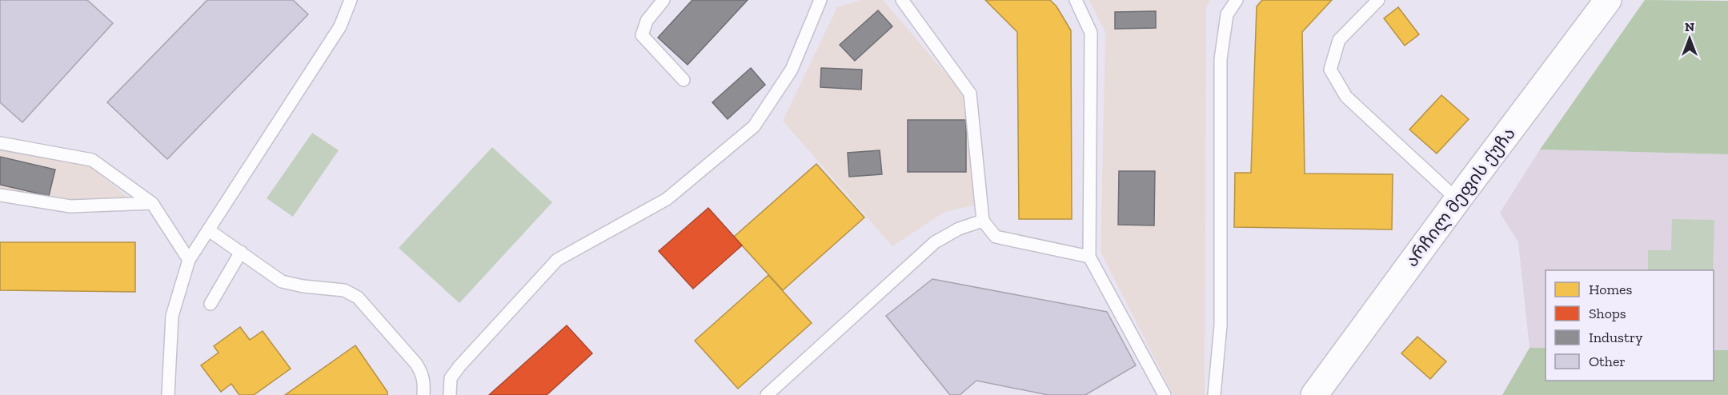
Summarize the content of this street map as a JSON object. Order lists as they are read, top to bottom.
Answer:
{
  "streets": {
    "street": ["არჩილ მეფის ქუჩა"]
  },
  "legend": [
    "Homes",
    "Shops",
    "Industry",
    "Other"
  ],
  "north": "top"
}
